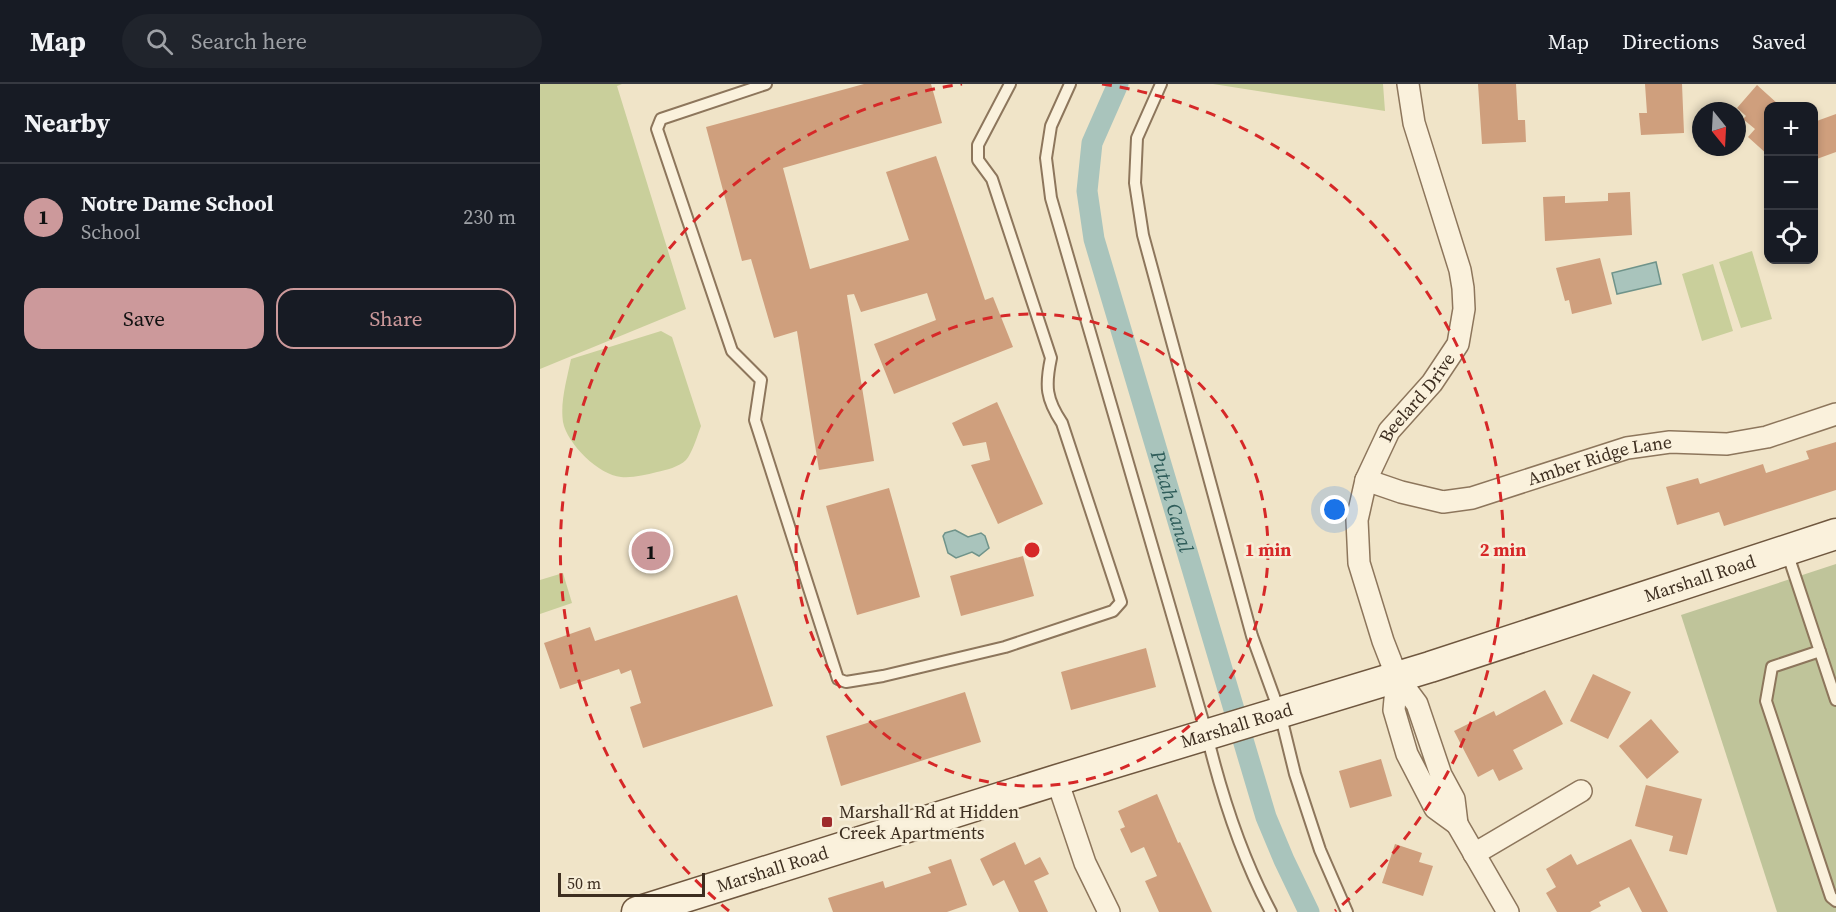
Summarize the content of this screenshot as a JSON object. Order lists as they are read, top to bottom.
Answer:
{
  "streets": {
    "street": ["Beelard Drive", "Amber Ridge Lane", "Marshall Road"]
  },
  "crossings": [
    ["Beelard Drive", "Amber Ridge Lane"],
    ["Beelard Drive", "Marshall Road"]
  ],
  "water": ["Putah Canal"],
  "places": {
    "transit": ["Marshall Rd at Hidden Creek Apartments"]
  },
  "scale_bar": "50 m",
  "north": "bottom",
  "page": {
    "header": "Map",
    "search": "Search here",
    "nav": ["Map", "Directions", "Saved"],
    "heading": "Nearby",
    "map_buttons": ["+", "−"],
    "list": [
      {
        "mark": "1",
        "name": "Notre Dame School",
        "note": "School",
        "value": "230 m"
      }
    ],
    "buttons": ["Save", "Share"],
    "pins": "1",
    "scale": "50 m"
  },
  "rings": ["1 min", "2 min"]
}
